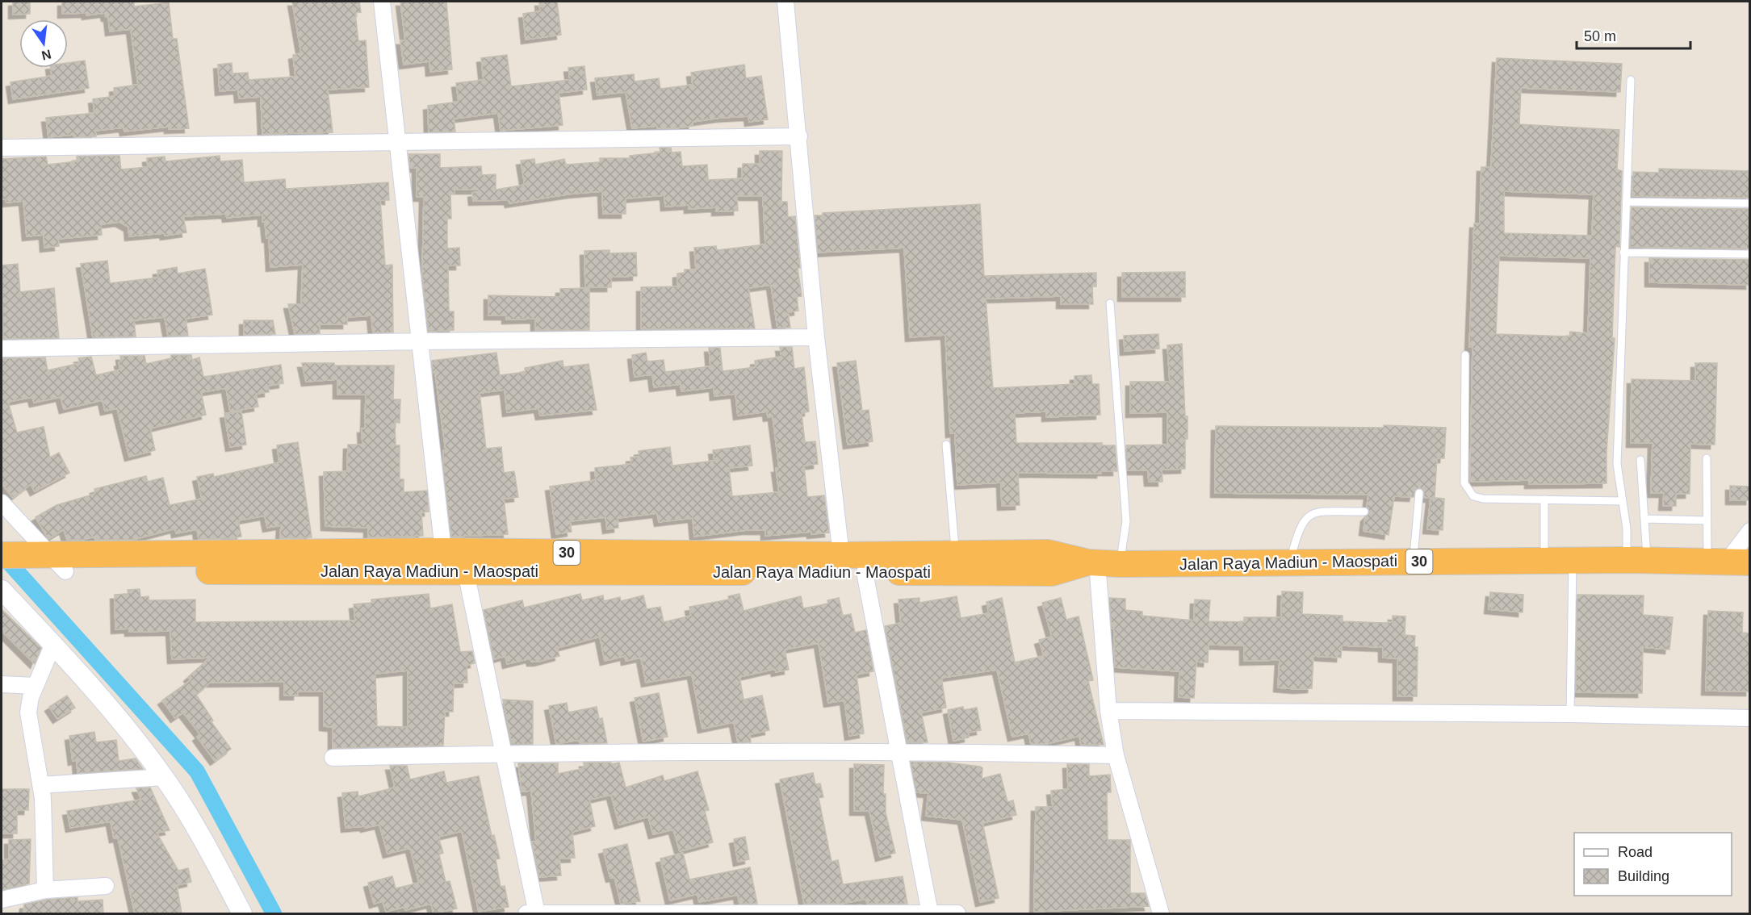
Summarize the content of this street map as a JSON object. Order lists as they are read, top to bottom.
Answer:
{
  "streets": {
    "highway": ["30", "Jalan Raya Madiun - Maospati"]
  },
  "legend": ["Road", "Building"],
  "scale_bar": "50 m",
  "north": "bottom"
}
